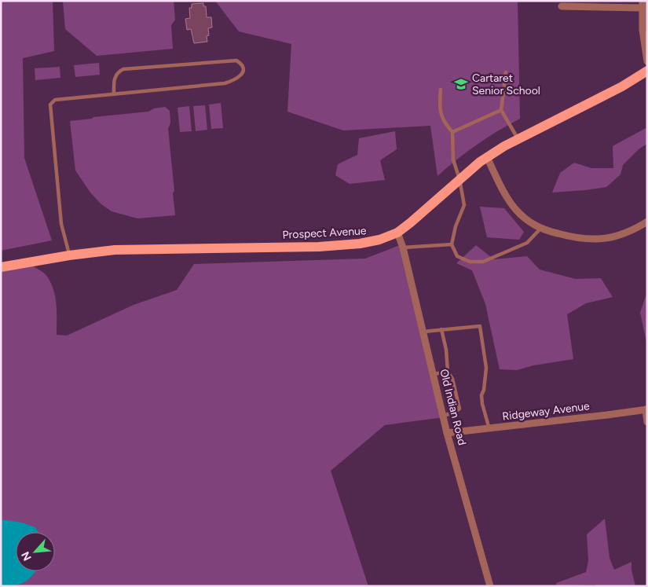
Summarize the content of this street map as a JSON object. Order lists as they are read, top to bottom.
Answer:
{
  "streets": {
    "main road": ["Prospect Avenue"],
    "street": ["Old Indian Road", "Ridgeway Avenue"]
  },
  "crossings": [
    ["Prospect Avenue", "Old Indian Road"],
    ["Old Indian Road", "Ridgeway Avenue"]
  ],
  "places": {
    "school or university": ["Cartaret Senior School"]
  },
  "north": "bottom left"
}
